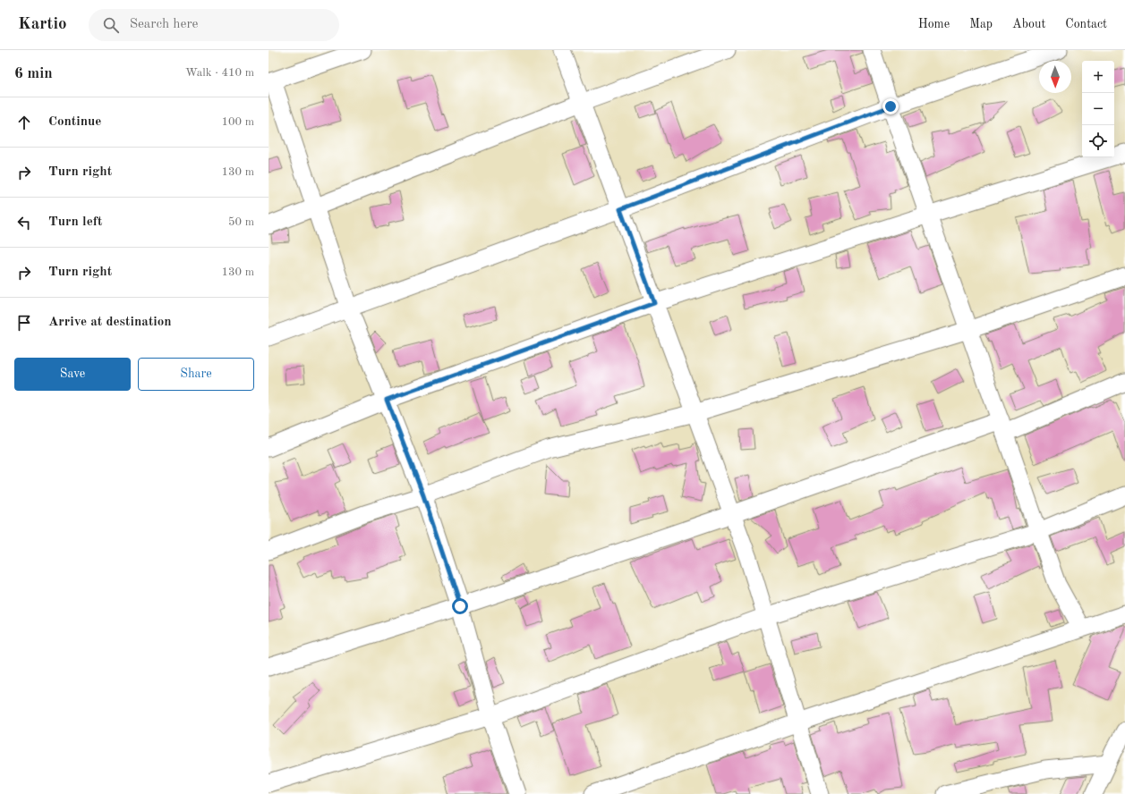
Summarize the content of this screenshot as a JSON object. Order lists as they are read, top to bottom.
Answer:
{
  "north": "bottom",
  "page": {
    "header": "Kartio",
    "search": "Search here",
    "nav": [
      "Home",
      "Map",
      "About",
      "Contact"
    ],
    "heading": ["6 min", "Walk · 410 m"],
    "map_buttons": ["+", "−"],
    "list": [
      ["Continue", "100 m"],
      ["Turn right", "130 m"],
      ["Turn left", "50 m"],
      ["Turn right", "130 m"],
      "Arrive at destination"
    ],
    "buttons": ["Save", "Share"]
  }
}
